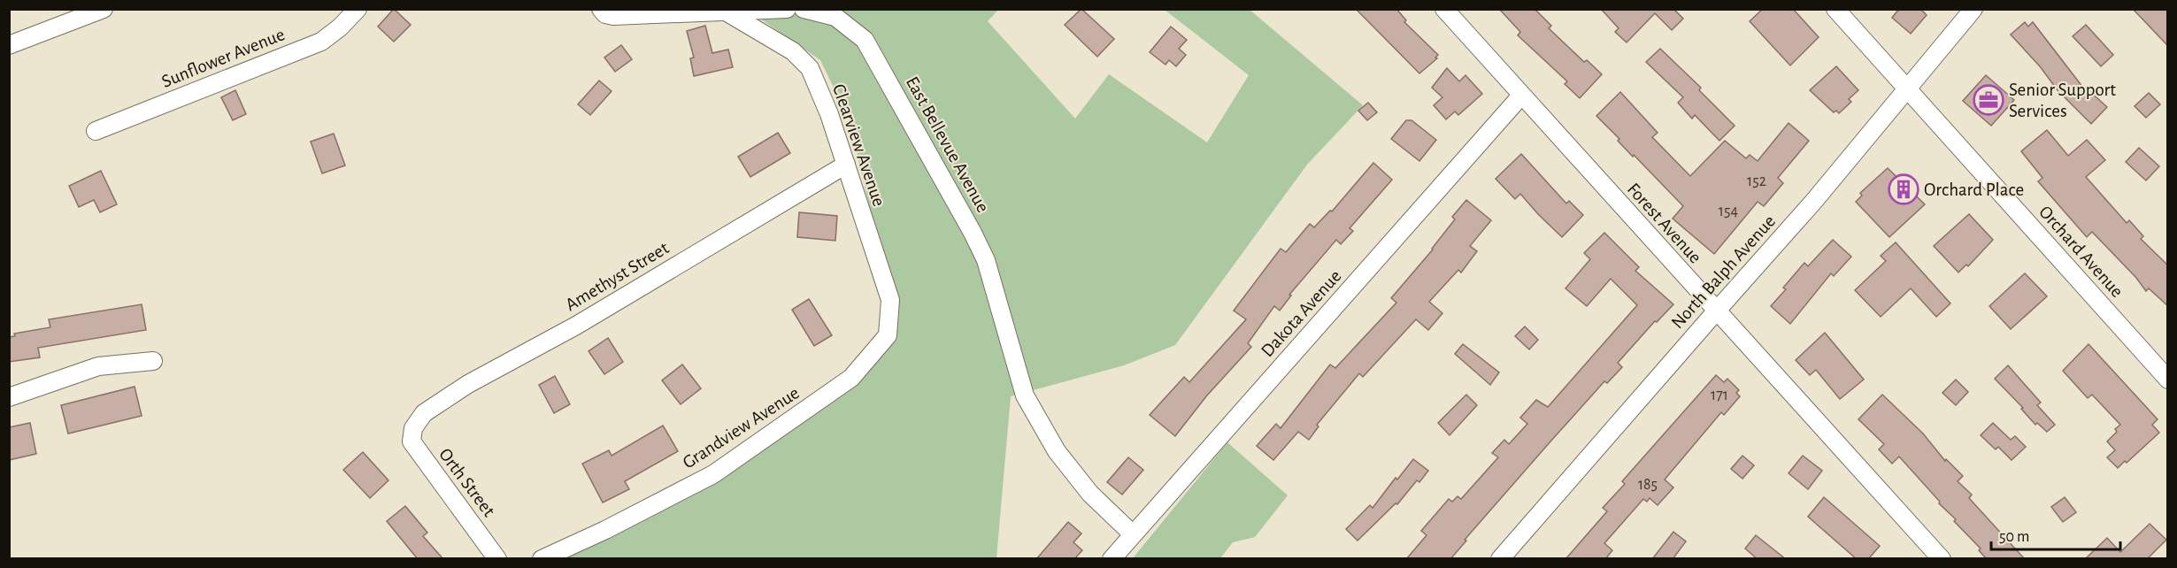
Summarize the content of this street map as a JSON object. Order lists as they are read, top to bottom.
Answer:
{
  "streets": {
    "street": [
      "Sunflower Avenue",
      "East Bellevue Avenue",
      "Clearview Avenue",
      "Forest Avenue",
      "Orchard Avenue",
      "North Balph Avenue",
      "Amethyst Street",
      "Dakota Avenue",
      "Grandview Avenue",
      "Orth Street"
    ]
  },
  "crossings": [
    ["East Bellevue Avenue", "Dakota Avenue"],
    ["Clearview Avenue", "Amethyst Street"],
    ["Clearview Avenue", "Grandview Avenue"],
    ["Forest Avenue", "North Balph Avenue"],
    ["Forest Avenue", "Dakota Avenue"],
    ["Orchard Avenue", "North Balph Avenue"],
    ["Amethyst Street", "Orth Street"]
  ],
  "places": {
    "office": ["Senior Support Services"],
    "building": ["Orchard Place"]
  },
  "house_numbers": [
    "152",
    "154",
    "171",
    "185"
  ],
  "scale_bar": "50 m"
}
